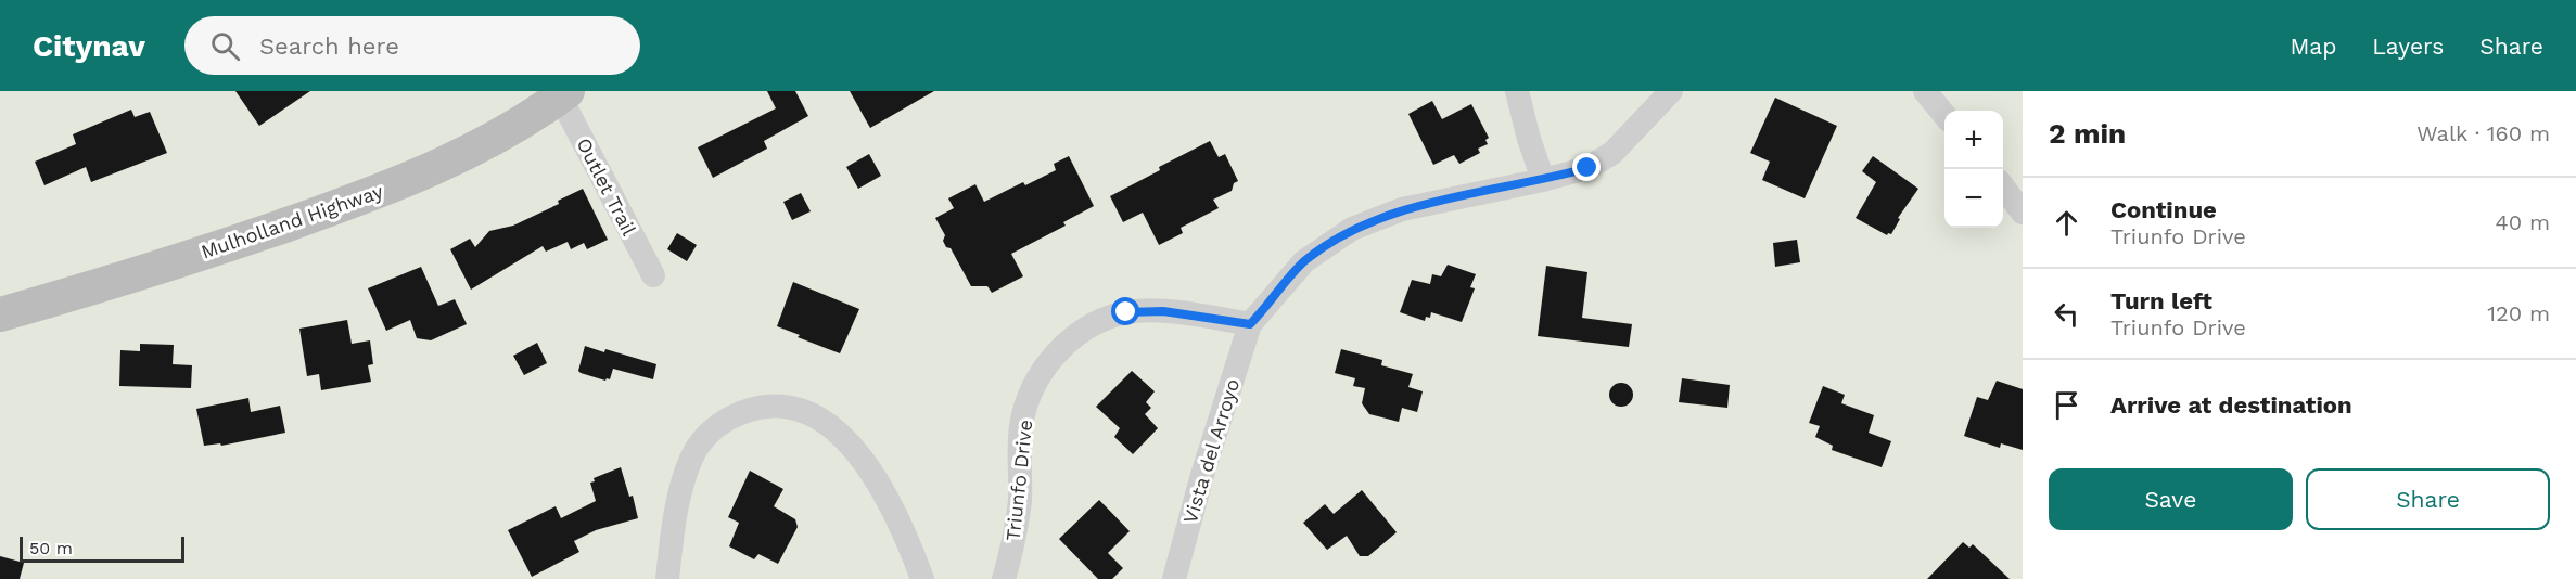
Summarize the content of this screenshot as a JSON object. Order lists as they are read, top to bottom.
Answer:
{
  "streets": {
    "main road": ["Mulholland Highway"],
    "street": ["Outlet Trail", "Vista del Arroyo", "Triunfo Drive"]
  },
  "crossings": [
    ["Outlet Trail", "Mulholland Highway"],
    ["Vista del Arroyo", "Triunfo Drive"]
  ],
  "scale_bar": "50 m",
  "page": {
    "header": "Citynav",
    "search": "Search here",
    "nav": ["Map", "Layers", "Share"],
    "heading": ["2 min", "Walk · 160 m"],
    "map_buttons": ["+", "−"],
    "list": [
      ["Continue", "Triunfo Drive", "40 m"],
      ["Turn left", "Triunfo Drive", "120 m"],
      "Arrive at destination"
    ],
    "buttons": ["Save", "Share"],
    "scale": "50 m"
  }
}
